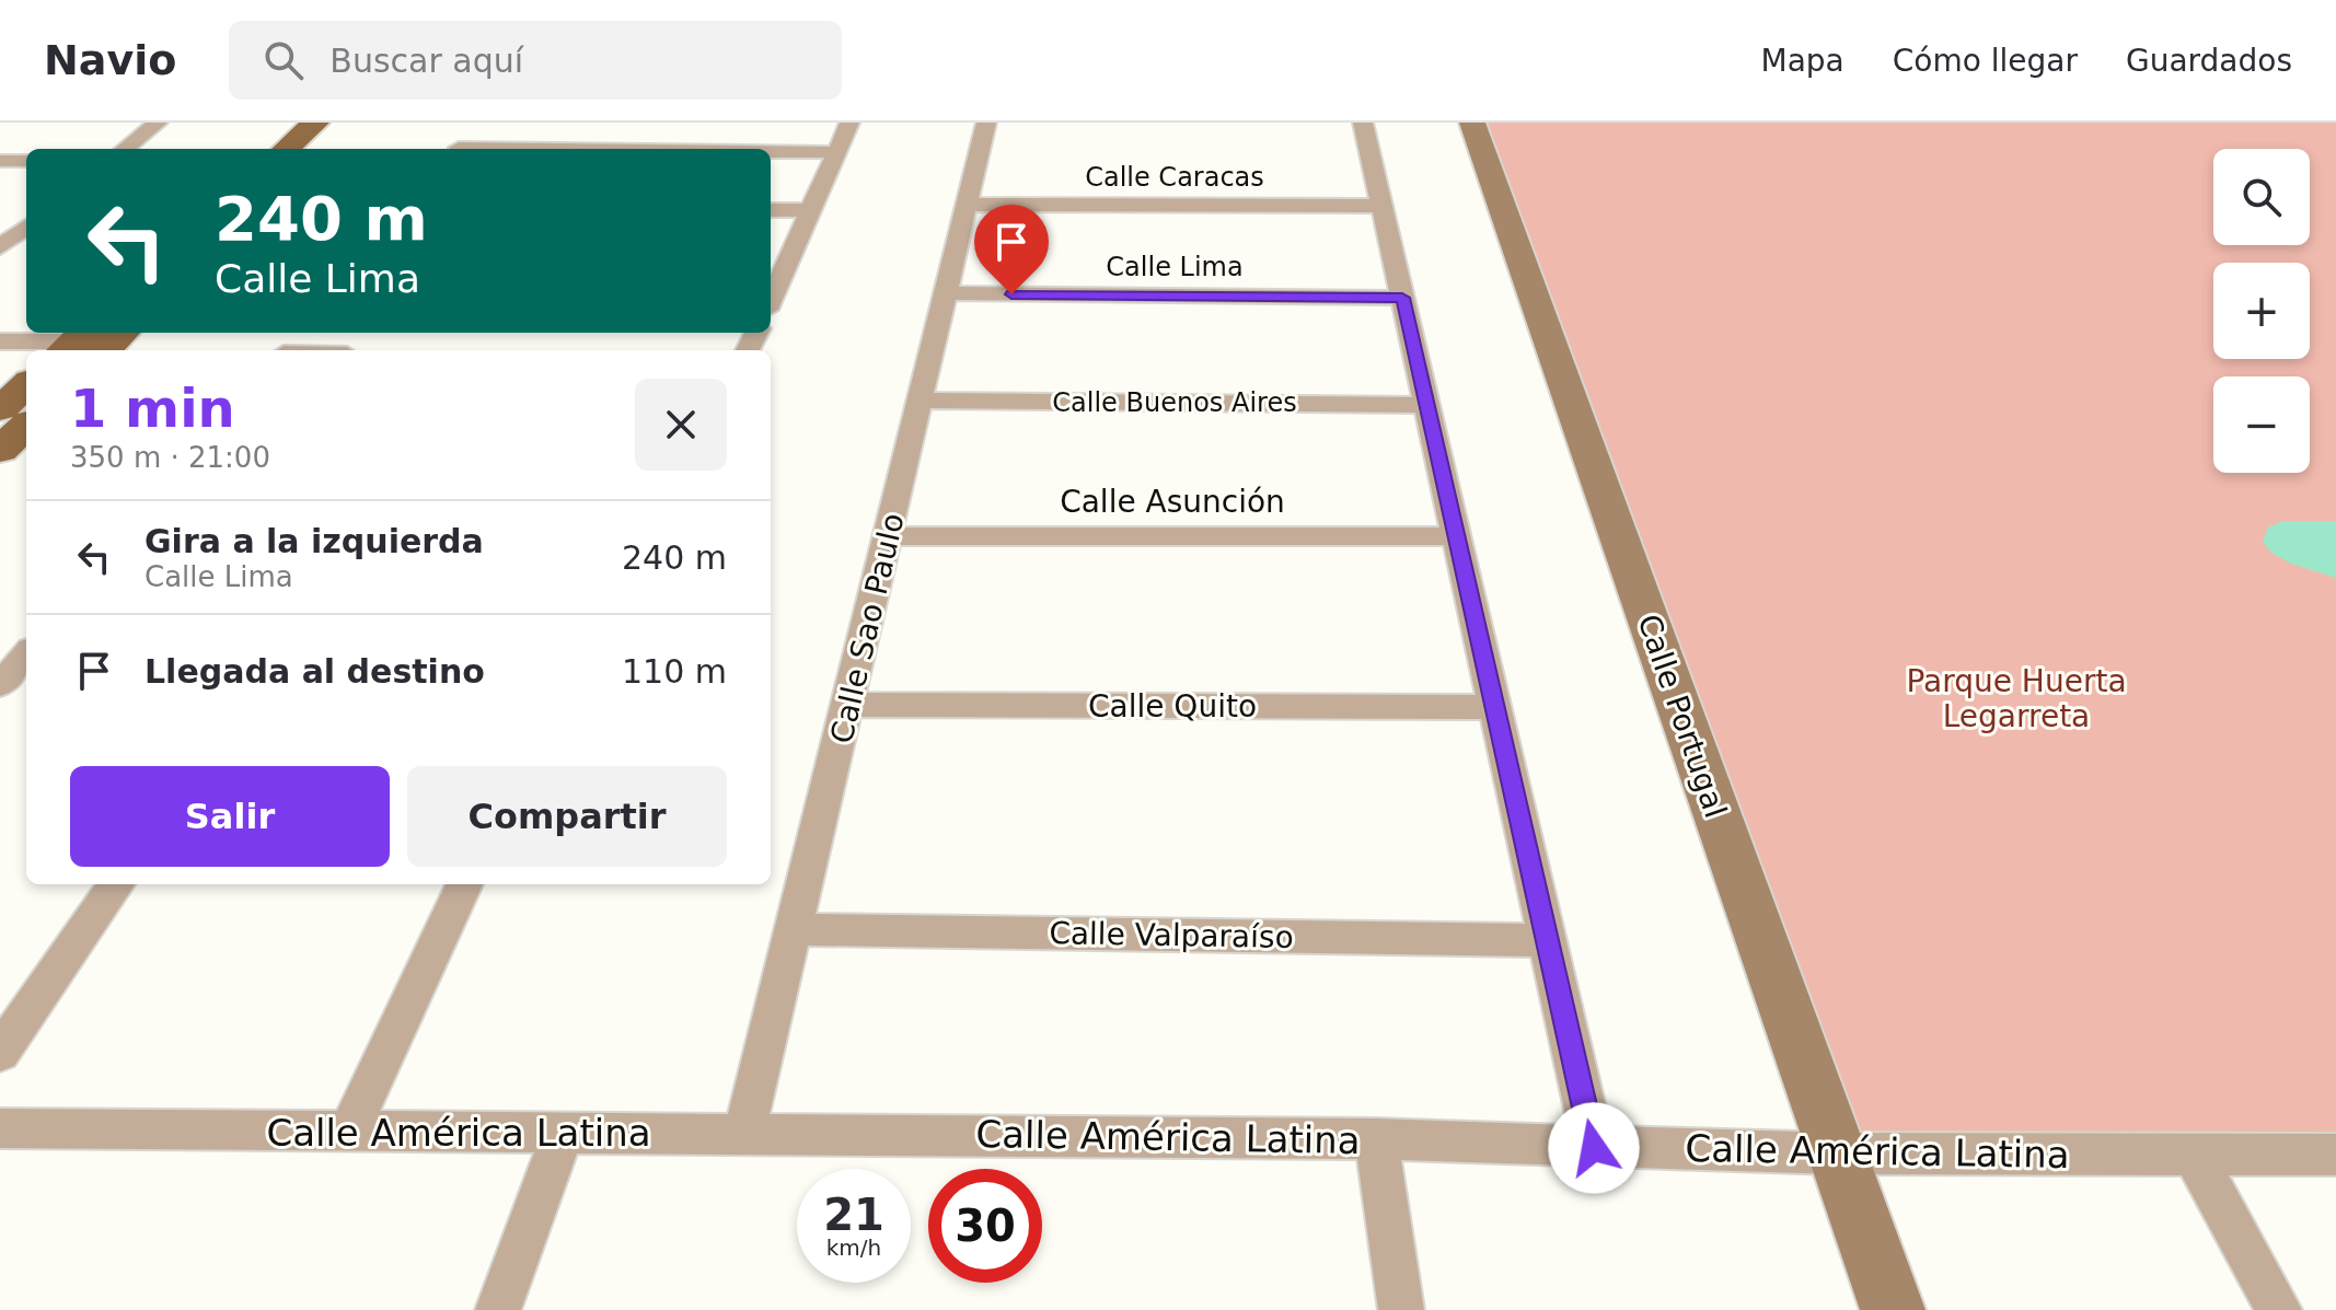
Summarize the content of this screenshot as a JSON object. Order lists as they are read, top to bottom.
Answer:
{
  "streets": {
    "main road": ["Calle Portugal"],
    "street": [
      "Calle Caracas",
      "Calle Lima",
      "Calle Buenos Aires",
      "Calle Asunción",
      "Calle Sao Paulo",
      "Calle Quito",
      "Calle Valparaíso",
      "Calle América Latina"
    ]
  },
  "crossings": [
    ["Calle Caracas", "Calle Sao Paulo"],
    ["Calle Lima", "Calle Sao Paulo"],
    ["Calle Buenos Aires", "Calle Sao Paulo"],
    ["Calle Asunción", "Calle Sao Paulo"],
    ["Calle Sao Paulo", "Calle Quito"],
    ["Calle Sao Paulo", "Calle Valparaíso"],
    ["Calle Sao Paulo", "Calle América Latina"],
    ["Calle Portugal", "Calle América Latina"]
  ],
  "parks": ["Parque Huerta Legarreta"],
  "page": {
    "header": "Navio",
    "search": "Buscar aquí",
    "nav": ["Mapa", "Cómo llegar", "Guardados"],
    "map_buttons": ["+", "−"],
    "turn": ["240 m", "Calle Lima"],
    "heading": ["1 min", "350 m · 21:00"],
    "list": [
      {
        "name": "Gira a la izquierda",
        "note": "Calle Lima",
        "value": "240 m"
      },
      {
        "name": "Llegada al destino",
        "value": "110 m"
      }
    ],
    "buttons": ["Salir", "Compartir"],
    "speed": "21 km/h",
    "limit": "30"
  }
}
